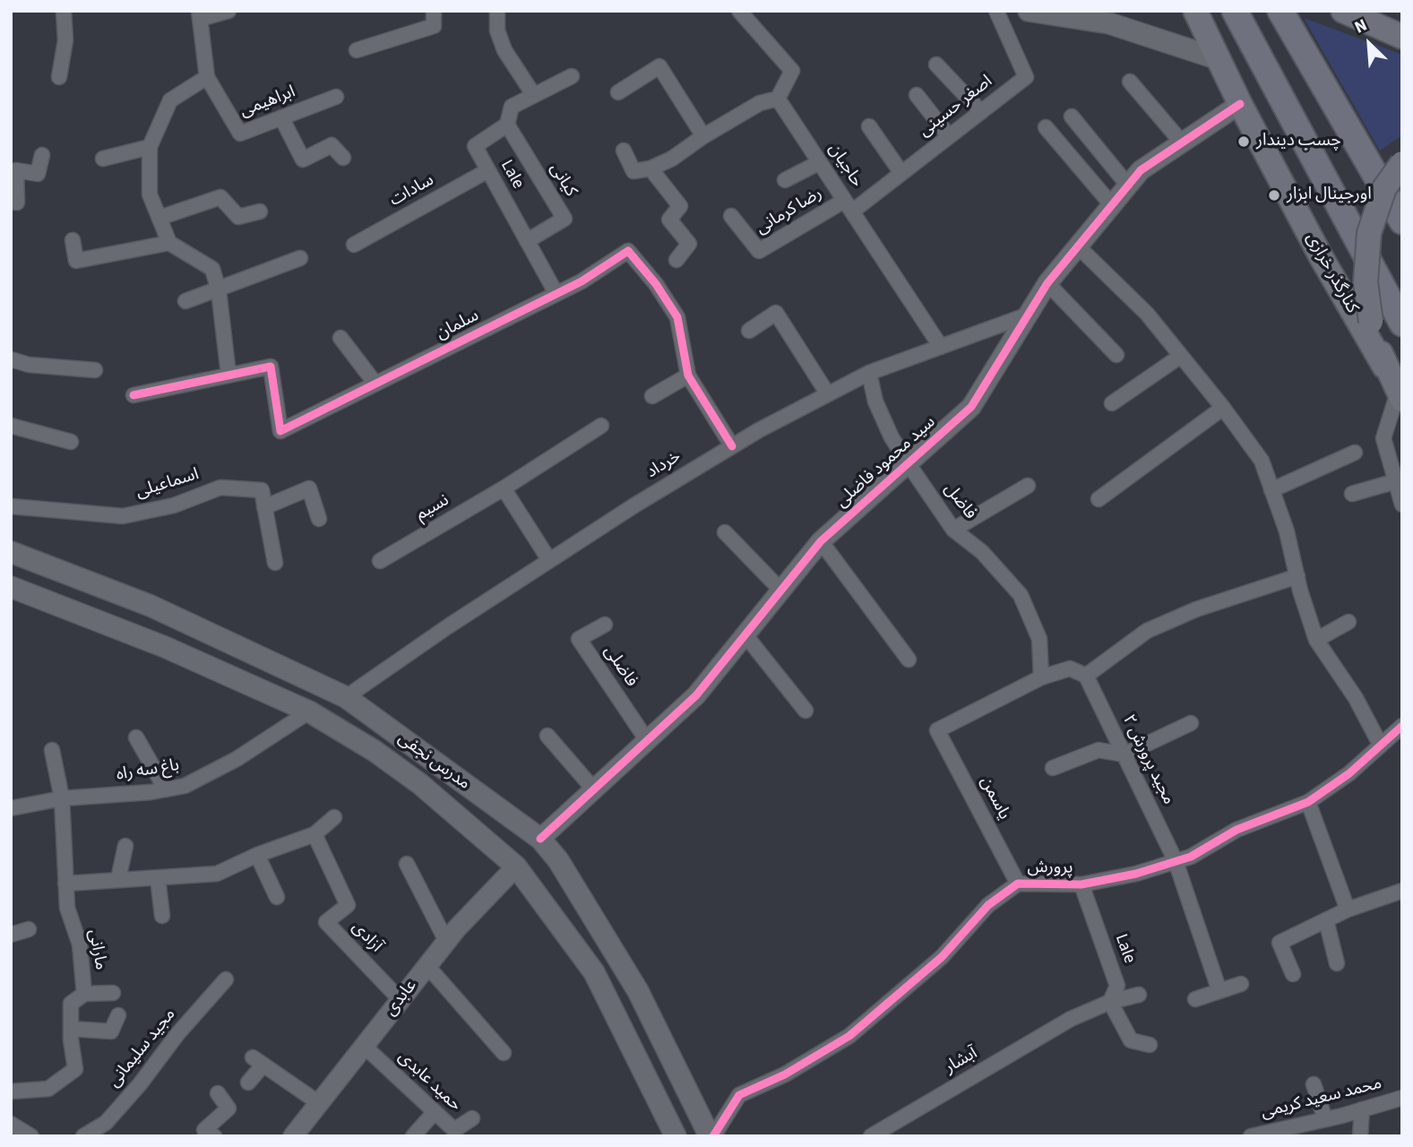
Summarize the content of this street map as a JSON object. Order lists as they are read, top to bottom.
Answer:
{
  "streets": {
    "main road": ["کنارگذر خرازی", "مدرس نجفی"],
    "street": [
      "ابراهیمی",
      "اصغر حسینی",
      "حاجیان",
      "Lale",
      "کیانی",
      "سادات",
      "رضا کرمانی",
      "سلمان",
      "سید محمود فاضلی",
      "خرداد",
      "اسماعیلی",
      "فاضل",
      "نسیم",
      "فاضلی",
      "مجید پرورش ۲",
      "باغ سه راه",
      "یاسمن",
      "پرورش",
      "آزادی",
      "مارانی",
      "عابدی",
      "مجید سلیمانی",
      "آبشار",
      "حمید عابدی",
      "محمد سعید کریمی"
    ]
  },
  "crossings": [
    ["اصغر حسینی", "حاجیان"],
    ["اصغر حسینی", "رضا کرمانی"],
    ["حاجیان", "رضا کرمانی"],
    ["حاجیان", "خرداد"],
    ["Lale", "کیانی"],
    ["Lale", "سادات"],
    ["Lale", "سلمان"],
    ["Lale", "پرورش"],
    ["Lale", "آبشار"],
    ["کنارگذر خرازی", "سید محمود فاضلی"],
    ["سلمان", "خرداد"],
    ["سید محمود فاضلی", "خرداد"],
    ["سید محمود فاضلی", "فاضل"],
    ["سید محمود فاضلی", "فاضلی"],
    ["سید محمود فاضلی", "مدرس نجفی"],
    ["خرداد", "فاضل"],
    ["خرداد", "مدرس نجفی"],
    ["فاضل", "یاسمن"],
    ["مجید پرورش ۲", "پرورش"],
    ["مدرس نجفی", "باغ سه راه"],
    ["مدرس نجفی", "پرورش"],
    ["مدرس نجفی", "عابدی"],
    ["باغ سه راه", "مارانی"],
    ["یاسمن", "پرورش"],
    ["آزادی", "عابدی"],
    ["عابدی", "حمید عابدی"]
  ],
  "places": ["چسب دیندار", "اورجینال ابزار"],
  "north": "top left"
}
